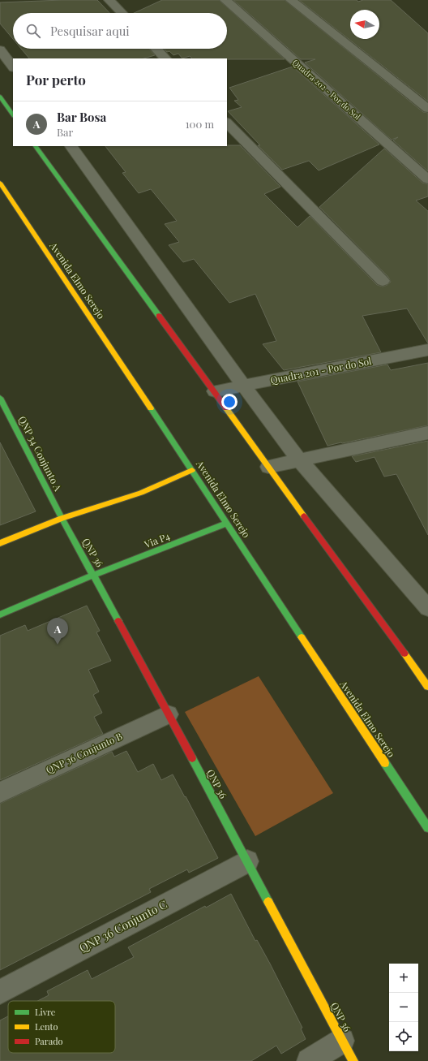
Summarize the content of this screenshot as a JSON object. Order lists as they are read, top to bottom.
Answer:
{
  "streets": {
    "main road": [
      "Avenida Elmo Serejo",
      "QNP 34 Conjunto A",
      "Via P4",
      "QNP 36"
    ],
    "street": [
      "Quadra 202 - Por do Sol",
      "Quadra 201 - Por do Sol",
      "QNP 36 Conjunto B",
      "QNP 36 Conjunto C"
    ]
  },
  "crossings": [
    ["Avenida Elmo Serejo", "Via P4"],
    ["QNP 34 Conjunto A", "QNP 36"],
    ["Via P4", "QNP 36"],
    ["QNP 36", "QNP 36 Conjunto B"],
    ["QNP 36", "QNP 36 Conjunto C"]
  ],
  "legend": ["Livre", "Lento", "Parado"],
  "north": "left",
  "page": {
    "search": "Pesquisar aqui",
    "heading": "Por perto",
    "list": [
      {
        "mark": "A",
        "name": "Bar Bosa",
        "note": "Bar",
        "value": "100 m"
      }
    ],
    "pins": "A",
    "map_buttons": ["+", "−"]
  }
}
